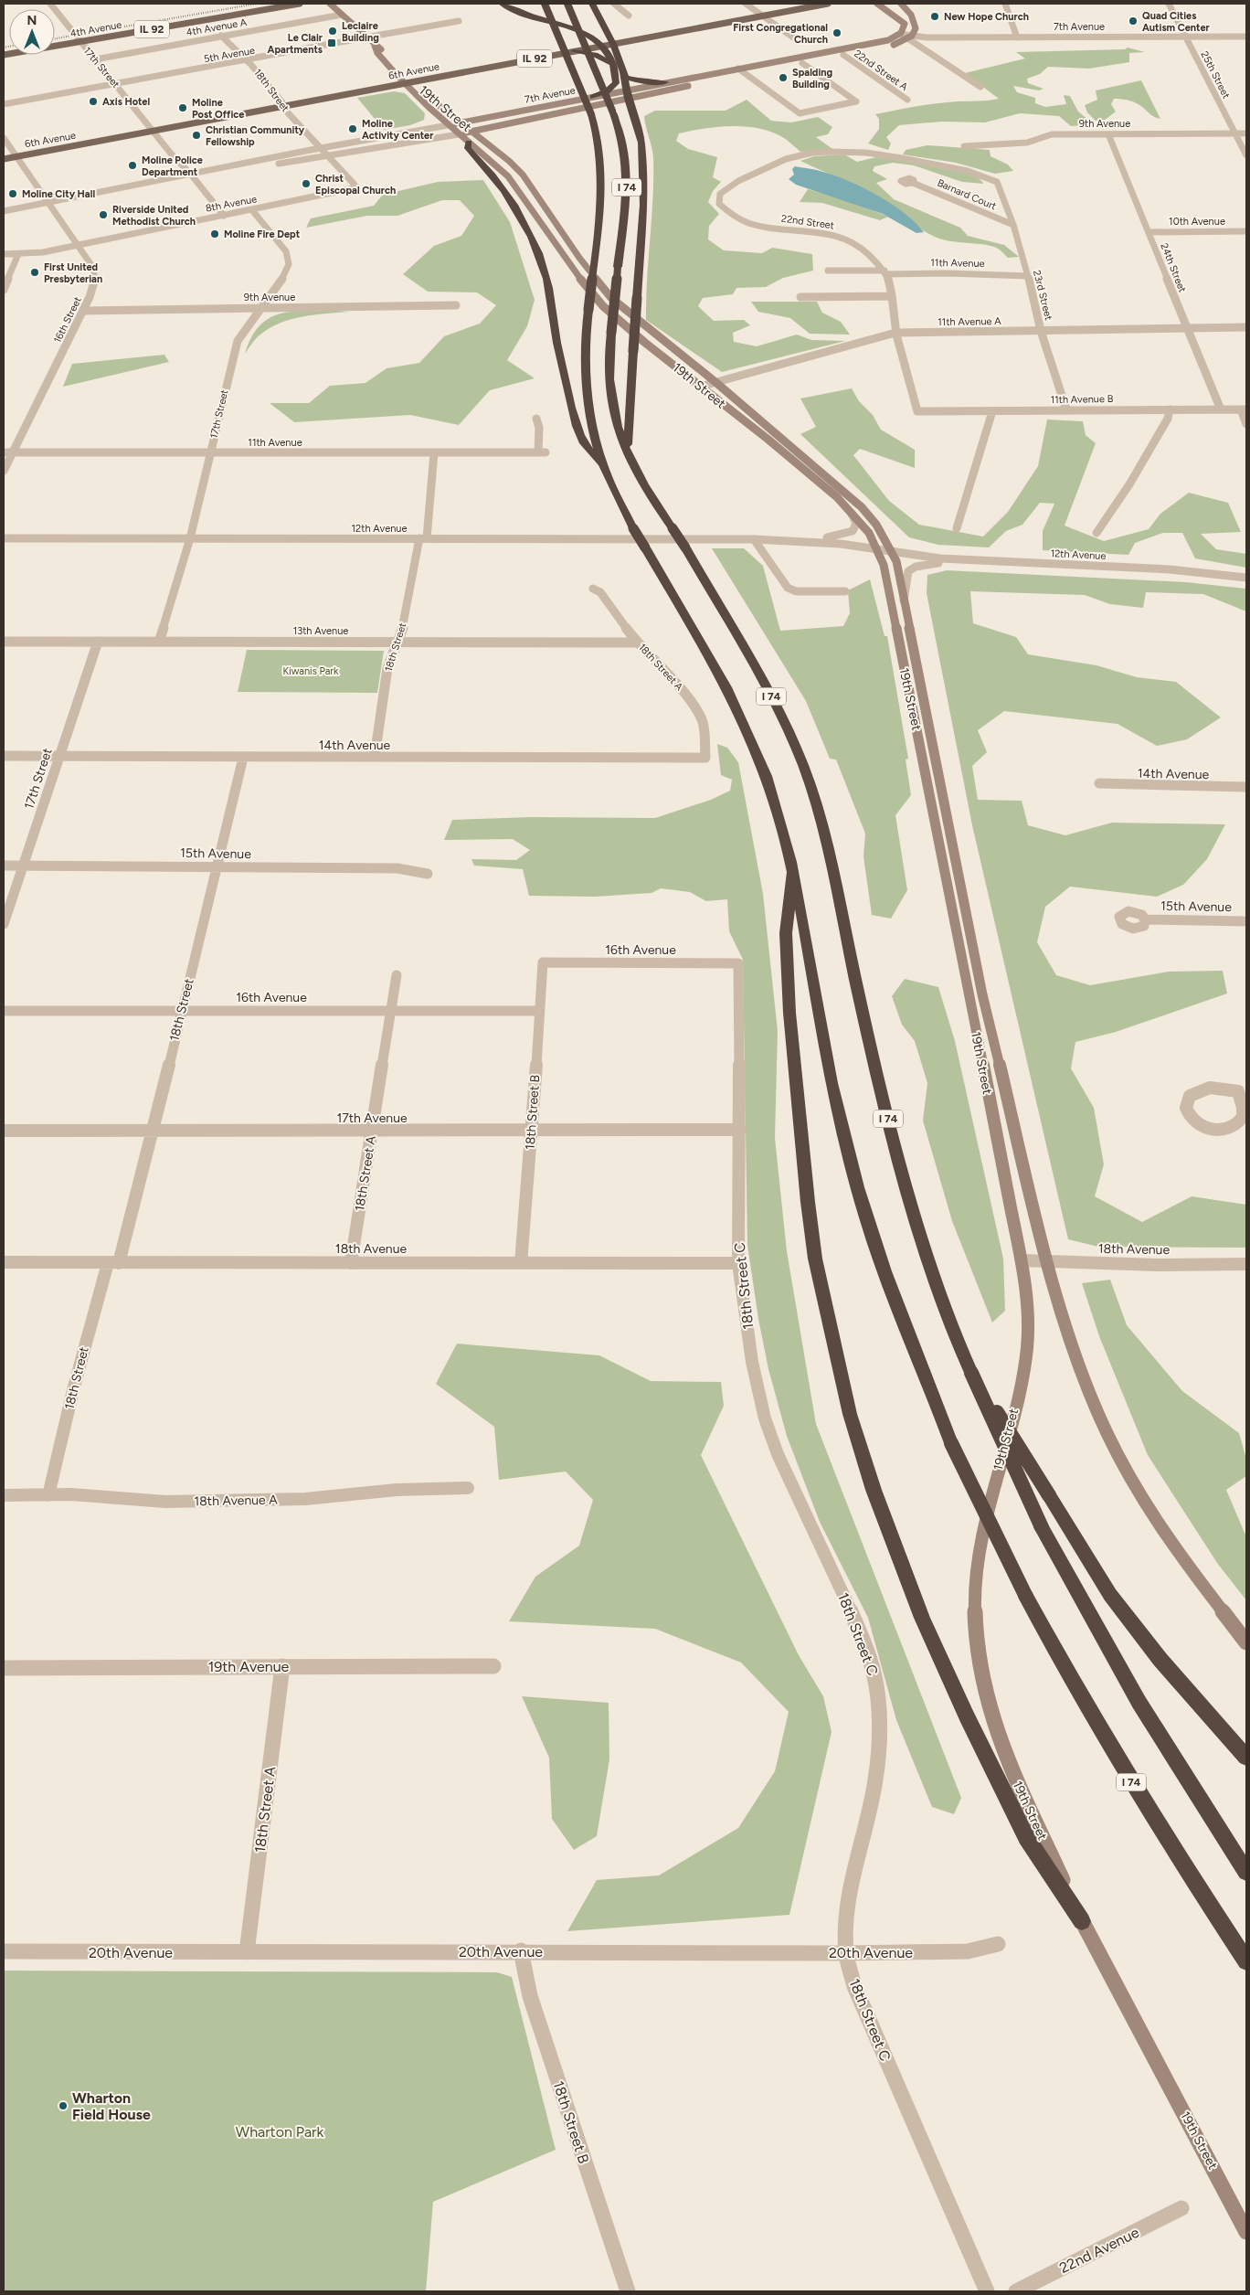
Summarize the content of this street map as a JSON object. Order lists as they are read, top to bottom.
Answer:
{
  "streets": {
    "highway": ["I 74"],
    "main road": [
      "7th Avenue",
      "4th Avenue",
      "IL 92",
      "6th Avenue",
      "19th Street"
    ],
    "street": [
      "4th Avenue A",
      "5th Avenue",
      "17th Street",
      "22nd Street A",
      "25th Street",
      "18th Street",
      "9th Avenue",
      "Barnard Court",
      "8th Avenue",
      "10th Avenue",
      "22nd Street",
      "11th Avenue",
      "24th Street",
      "23rd Street",
      "16th Street",
      "11th Avenue A",
      "11th Avenue B",
      "12th Avenue",
      "13th Avenue",
      "18th Street A",
      "14th Avenue",
      "15th Avenue",
      "16th Avenue",
      "18th Street B",
      "17th Avenue",
      "18th Avenue",
      "18th Street C",
      "18th Avenue A",
      "19th Avenue",
      "20th Avenue",
      "22nd Avenue"
    ]
  },
  "crossings": [
    ["7th Avenue", "17th Street"],
    ["7th Avenue", "22nd Street A"],
    ["7th Avenue", "25th Street"],
    ["7th Avenue", "18th Street"],
    ["7th Avenue", "19th Street"],
    ["7th Avenue", "16th Street"],
    ["4th Avenue A", "17th Street"],
    ["4th Avenue A", "18th Street"],
    ["4th Avenue A", "19th Street"],
    ["4th Avenue", "17th Street"],
    ["5th Avenue", "17th Street"],
    ["5th Avenue", "18th Street"],
    ["5th Avenue", "19th Street"],
    ["17th Street", "6th Avenue"],
    ["17th Street", "9th Avenue"],
    ["17th Street", "8th Avenue"],
    ["17th Street", "11th Avenue"],
    ["17th Street", "12th Avenue"],
    ["17th Street", "13th Avenue"],
    ["17th Street", "14th Avenue"],
    ["17th Street", "15th Avenue"],
    ["6th Avenue", "18th Street"],
    ["6th Avenue", "19th Street"],
    ["6th Avenue", "16th Street"],
    ["25th Street", "9th Avenue"],
    ["18th Street", "8th Avenue"],
    ["18th Street", "11th Avenue"],
    ["18th Street", "12th Avenue"],
    ["18th Street", "13th Avenue"],
    ["18th Street", "14th Avenue"],
    ["18th Street", "15th Avenue"],
    ["18th Street", "16th Avenue"],
    ["18th Street", "17th Avenue"],
    ["18th Street", "18th Avenue"],
    ["18th Street", "18th Avenue A"],
    ["19th Street", "11th Avenue A"],
    ["19th Street", "12th Avenue"],
    ["19th Street", "18th Avenue"],
    ["9th Avenue", "24th Street"],
    ["9th Avenue", "16th Street"],
    ["Barnard Court", "23rd Street"],
    ["8th Avenue", "16th Street"],
    ["10th Avenue", "24th Street"],
    ["22nd Street", "11th Avenue"],
    ["22nd Street", "23rd Street"],
    ["11th Avenue", "23rd Street"],
    ["11th Avenue", "16th Street"],
    ["24th Street", "11th Avenue A"],
    ["24th Street", "11th Avenue B"],
    ["23rd Street", "11th Avenue A"],
    ["23rd Street", "11th Avenue B"],
    ["11th Avenue A", "11th Avenue B"],
    ["13th Avenue", "18th Street A"],
    ["18th Street A", "14th Avenue"],
    ["18th Street A", "16th Avenue"],
    ["18th Street A", "17th Avenue"],
    ["18th Street A", "18th Avenue"],
    ["18th Street A", "19th Avenue"],
    ["18th Street A", "20th Avenue"],
    ["16th Avenue", "18th Street B"],
    ["16th Avenue", "18th Street C"],
    ["18th Street B", "17th Avenue"],
    ["18th Street B", "18th Avenue"],
    ["18th Street B", "20th Avenue"],
    ["17th Avenue", "18th Street C"],
    ["18th Avenue", "18th Street C"],
    ["18th Street C", "20th Avenue"]
  ],
  "parks": ["Kiwanis Park", "Wharton Park"],
  "places": {
    "other": [
      "New Hope Church",
      "Quad Cities Autism Center",
      "Leclaire Building",
      "First Congregational Church",
      "Spalding Building",
      "Axis Hotel",
      "Moline Post Office",
      "Moline Activity Center",
      "Christian Community Fellowship",
      "Moline Police Department",
      "Christ Episcopal Church",
      "Moline City Hall",
      "Riverside United Methodist Church",
      "Moline Fire Dept",
      "First United Presbyterian",
      "Wharton Field House"
    ],
    "transit": ["Le Clair Apartments"]
  },
  "north": "top"
}
